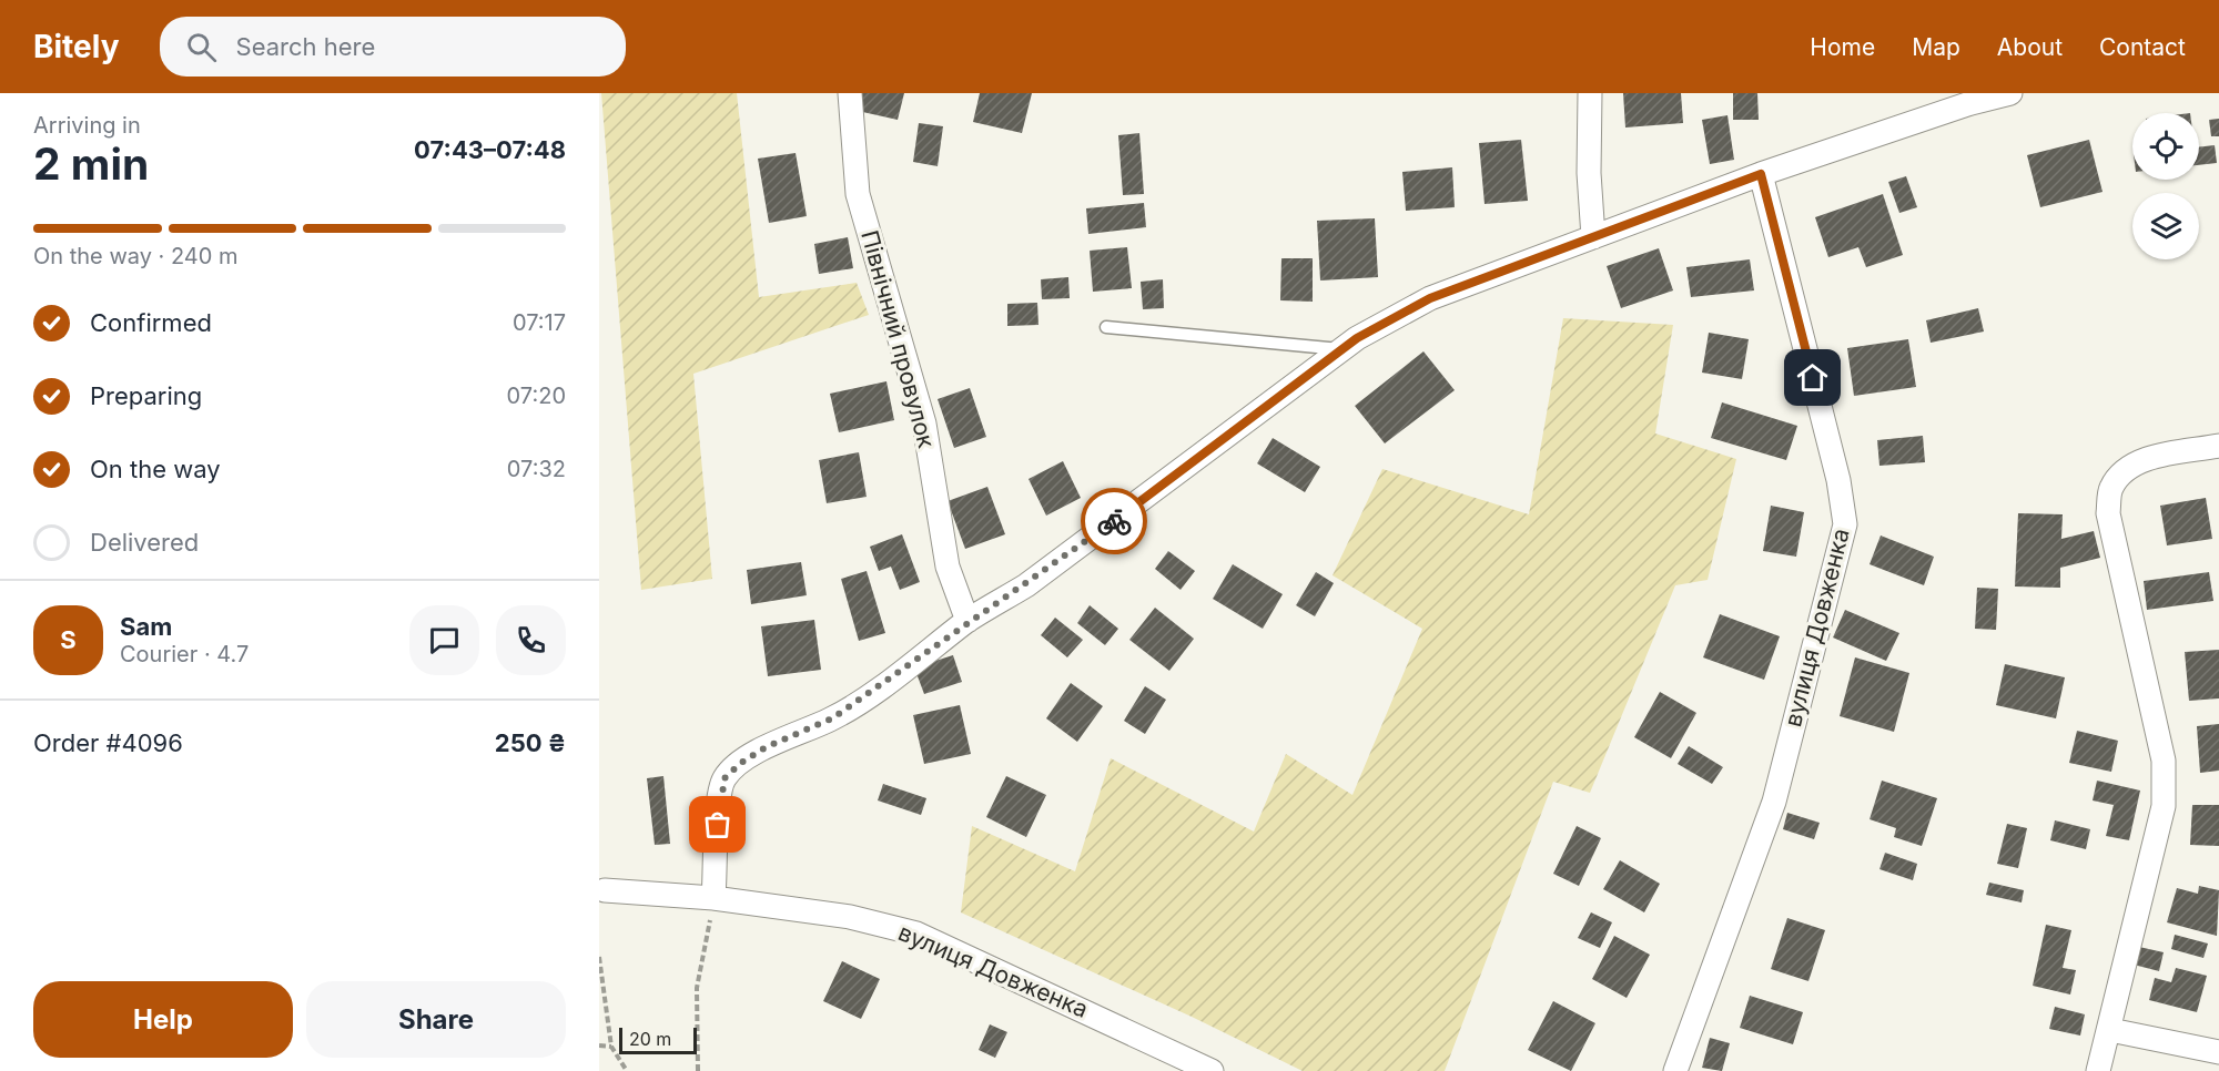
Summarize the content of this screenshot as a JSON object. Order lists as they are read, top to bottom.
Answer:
{
  "streets": {
    "street": ["Північний провулок", "вулиця Довженка"]
  },
  "scale_bar": "20 m",
  "page": {
    "header": "Bitely",
    "search": "Search here",
    "nav": [
      "Home",
      "Map",
      "About",
      "Contact"
    ],
    "heading": ["2 min", "Arriving in", "07:43–07:48"],
    "panel": [
      "Sam",
      "Courier · 4.7",
      "Order #4096",
      "250 ₴"
    ],
    "bar": "On the way · 240 m",
    "list": [
      ["Confirmed", "07:17"],
      ["Preparing", "07:20"],
      ["On the way", "07:32"],
      "Delivered"
    ],
    "round": "S",
    "buttons": ["Help", "Share"],
    "scale": "20 m"
  }
}
